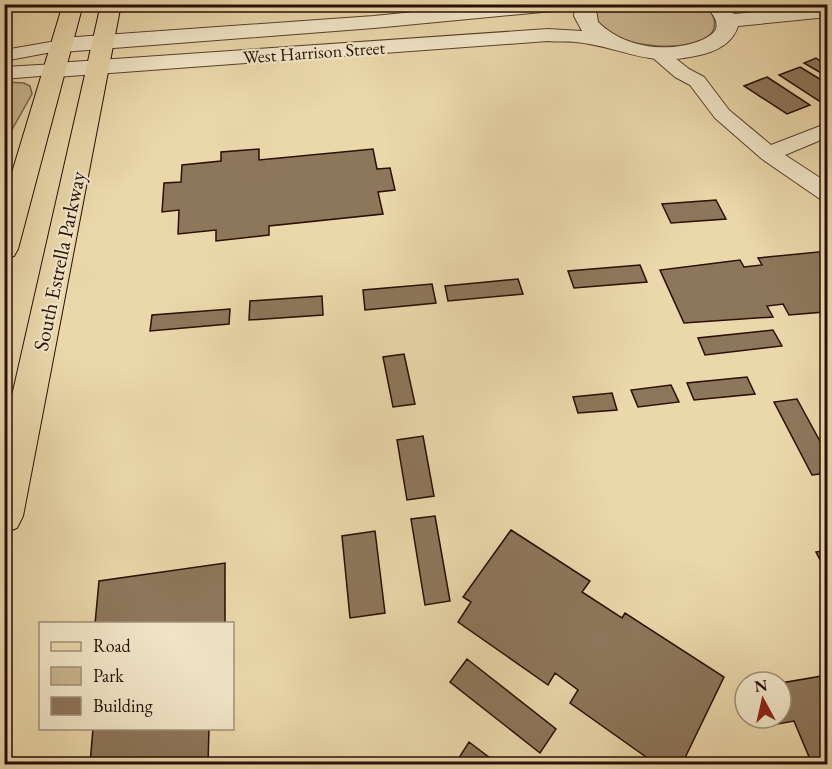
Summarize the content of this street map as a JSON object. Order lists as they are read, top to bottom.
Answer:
{
  "streets": {
    "main road": ["South Estrella Parkway"],
    "street": ["West Harrison Street"]
  },
  "crossings": [
    ["West Harrison Street", "South Estrella Parkway"]
  ],
  "legend": ["Road", "Park", "Building"],
  "north": "top"
}
